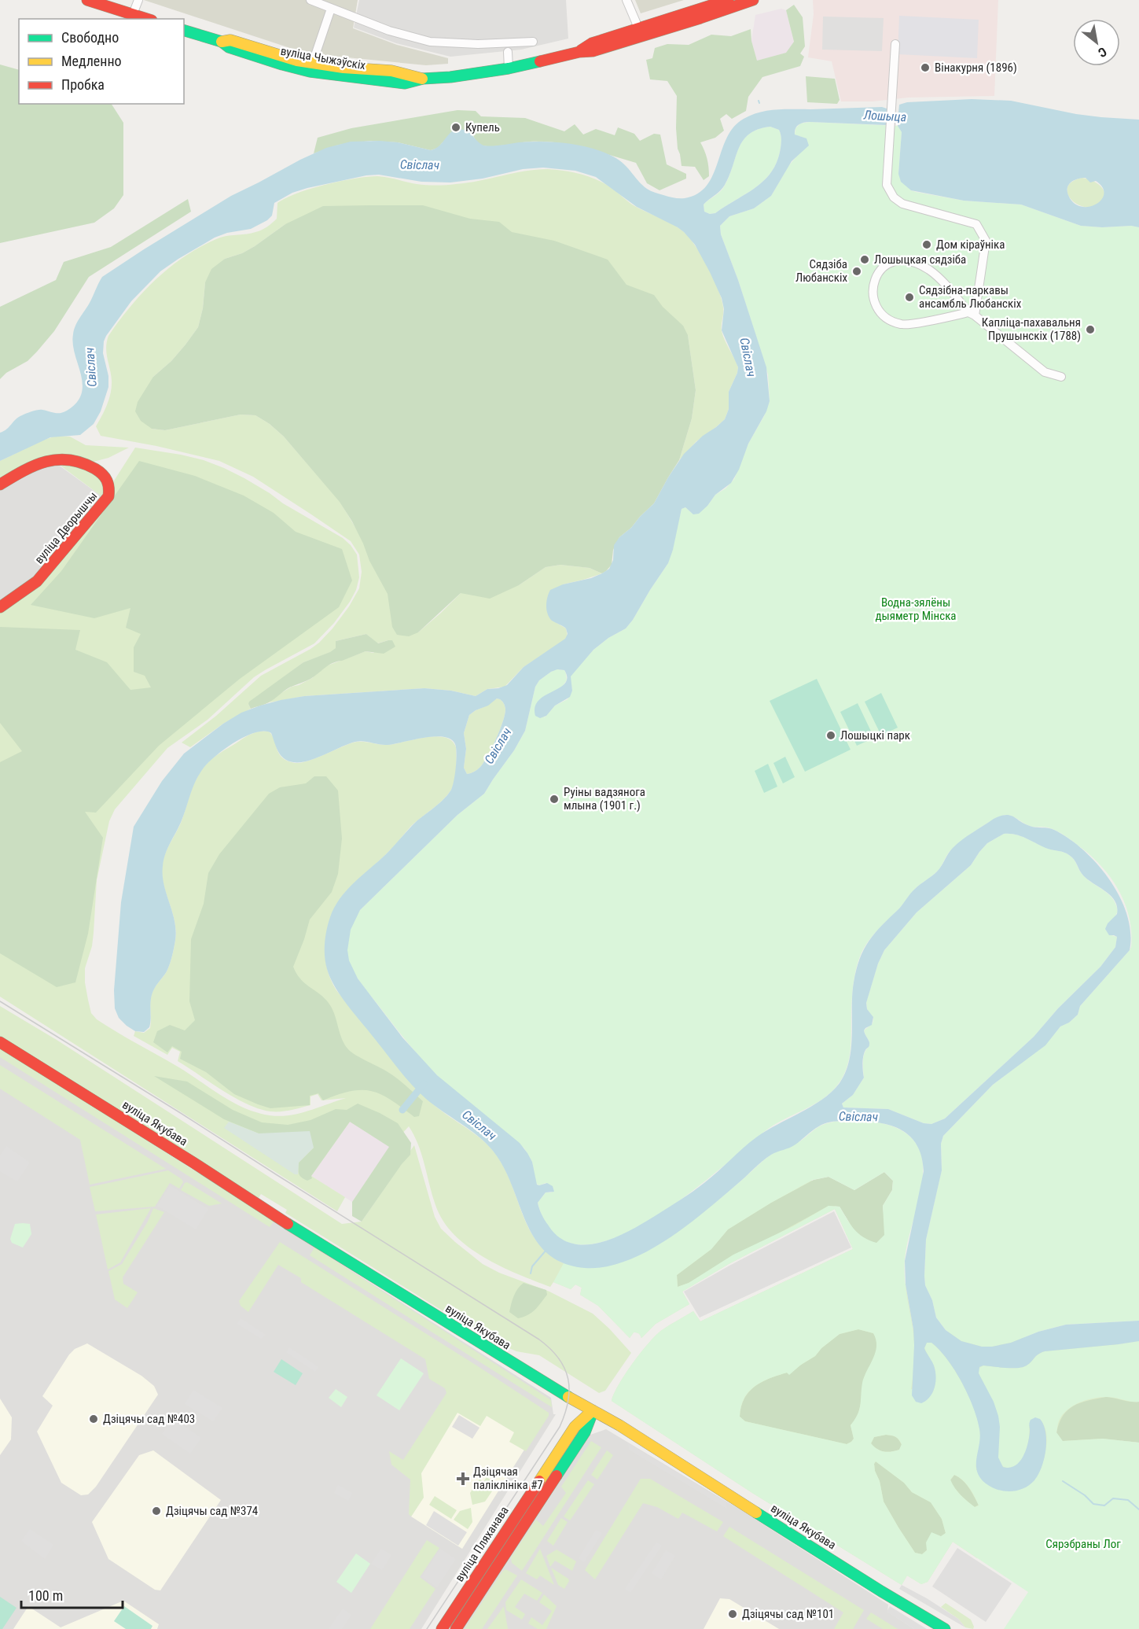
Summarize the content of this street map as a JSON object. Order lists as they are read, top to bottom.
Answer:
{
  "streets": {
    "street": [
      "вуліца Чыжэўскіх",
      "вуліца Дворышчы",
      "вуліца Якубава",
      "вуліца Пляханава"
    ]
  },
  "crossings": [
    ["вуліца Якубава", "вуліца Пляханава"]
  ],
  "water": ["Лошыца", "Свіслач"],
  "parks": ["Водна-зялёны дыяметр Мінска", "Сярэбраны Лог"],
  "places": {
    "other": [
      "Вінакурня (1896)",
      "Купель",
      "Дом кіраўніка",
      "Лошыцкая сядзіба",
      "Сядзіба Любанскіх",
      "Сядзібна-паркавы ансамбль Любанскіх",
      "Капліца-пахавальня Прушынскіх (1788)",
      "Лошыцкі парк",
      "Руіны вадзянога млына (1901 г.)",
      "Дзіцячы сад №403",
      "Дзіцячы сад №374",
      "Дзіцячы сад №101"
    ],
    "health": ["Дзіцячая паліклініка #7"]
  },
  "legend": ["Свободно", "Медленно", "Пробка"],
  "scale_bar": "100 m",
  "north": "bottom right"
}
